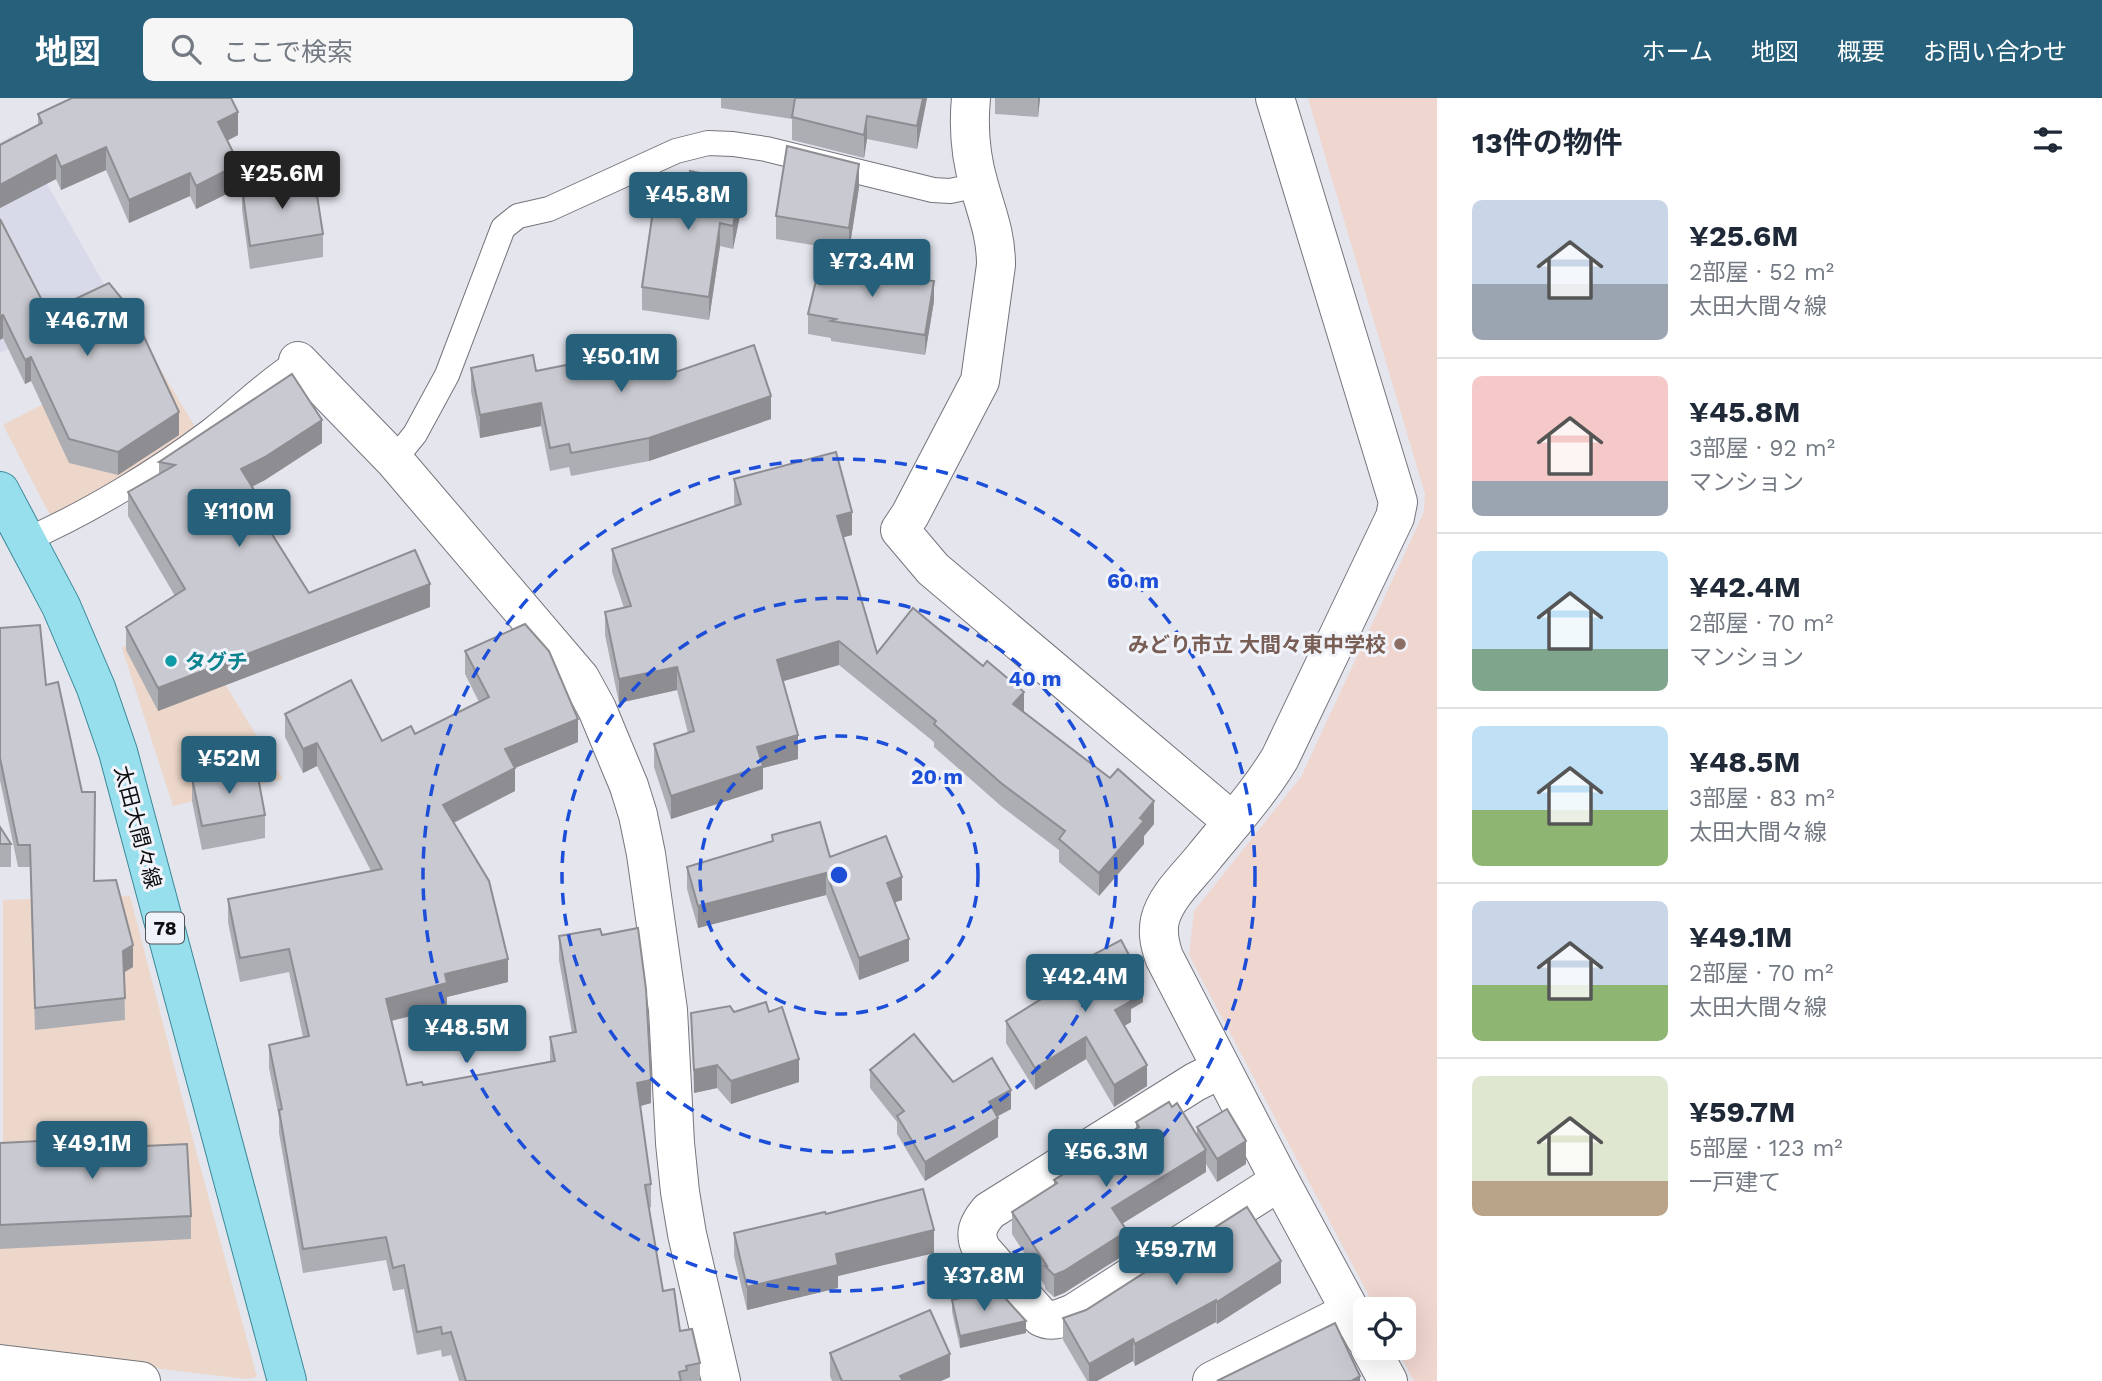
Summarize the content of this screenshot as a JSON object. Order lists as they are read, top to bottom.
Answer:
{
  "streets": {
    "main road": ["太田大間々線", "78"]
  },
  "places": ["みどり市立 大間々東中学校", "タグチ"],
  "page": {
    "header": "地図",
    "search": "ここで検索",
    "nav": [
      "ホーム",
      "地図",
      "概要",
      "お問い合わせ"
    ],
    "heading": "13件の物件",
    "price": [
      "¥25.6M",
      "¥45.8M",
      "¥73.4M",
      "¥46.7M",
      "¥50.1M",
      "¥110M",
      "¥52M",
      "¥42.4M",
      "¥48.5M",
      "¥49.1M",
      "¥56.3M",
      "¥59.7M",
      "¥37.8M"
    ],
    "list": [
      {
        "name": "¥25.6M",
        "note": "2部屋 · 52 m² · 太田大間々線"
      },
      {
        "name": "¥45.8M",
        "note": "3部屋 · 92 m² · マンション"
      },
      {
        "name": "¥42.4M",
        "note": "2部屋 · 70 m² · マンション"
      },
      {
        "name": "¥48.5M",
        "note": "3部屋 · 83 m² · 太田大間々線"
      },
      {
        "name": "¥49.1M",
        "note": "2部屋 · 70 m² · 太田大間々線"
      },
      {
        "name": "¥59.7M",
        "note": "5部屋 · 123 m² · 一戸建て"
      }
    ]
  },
  "rings": ["60 m", "40 m", "20 m"]
}
